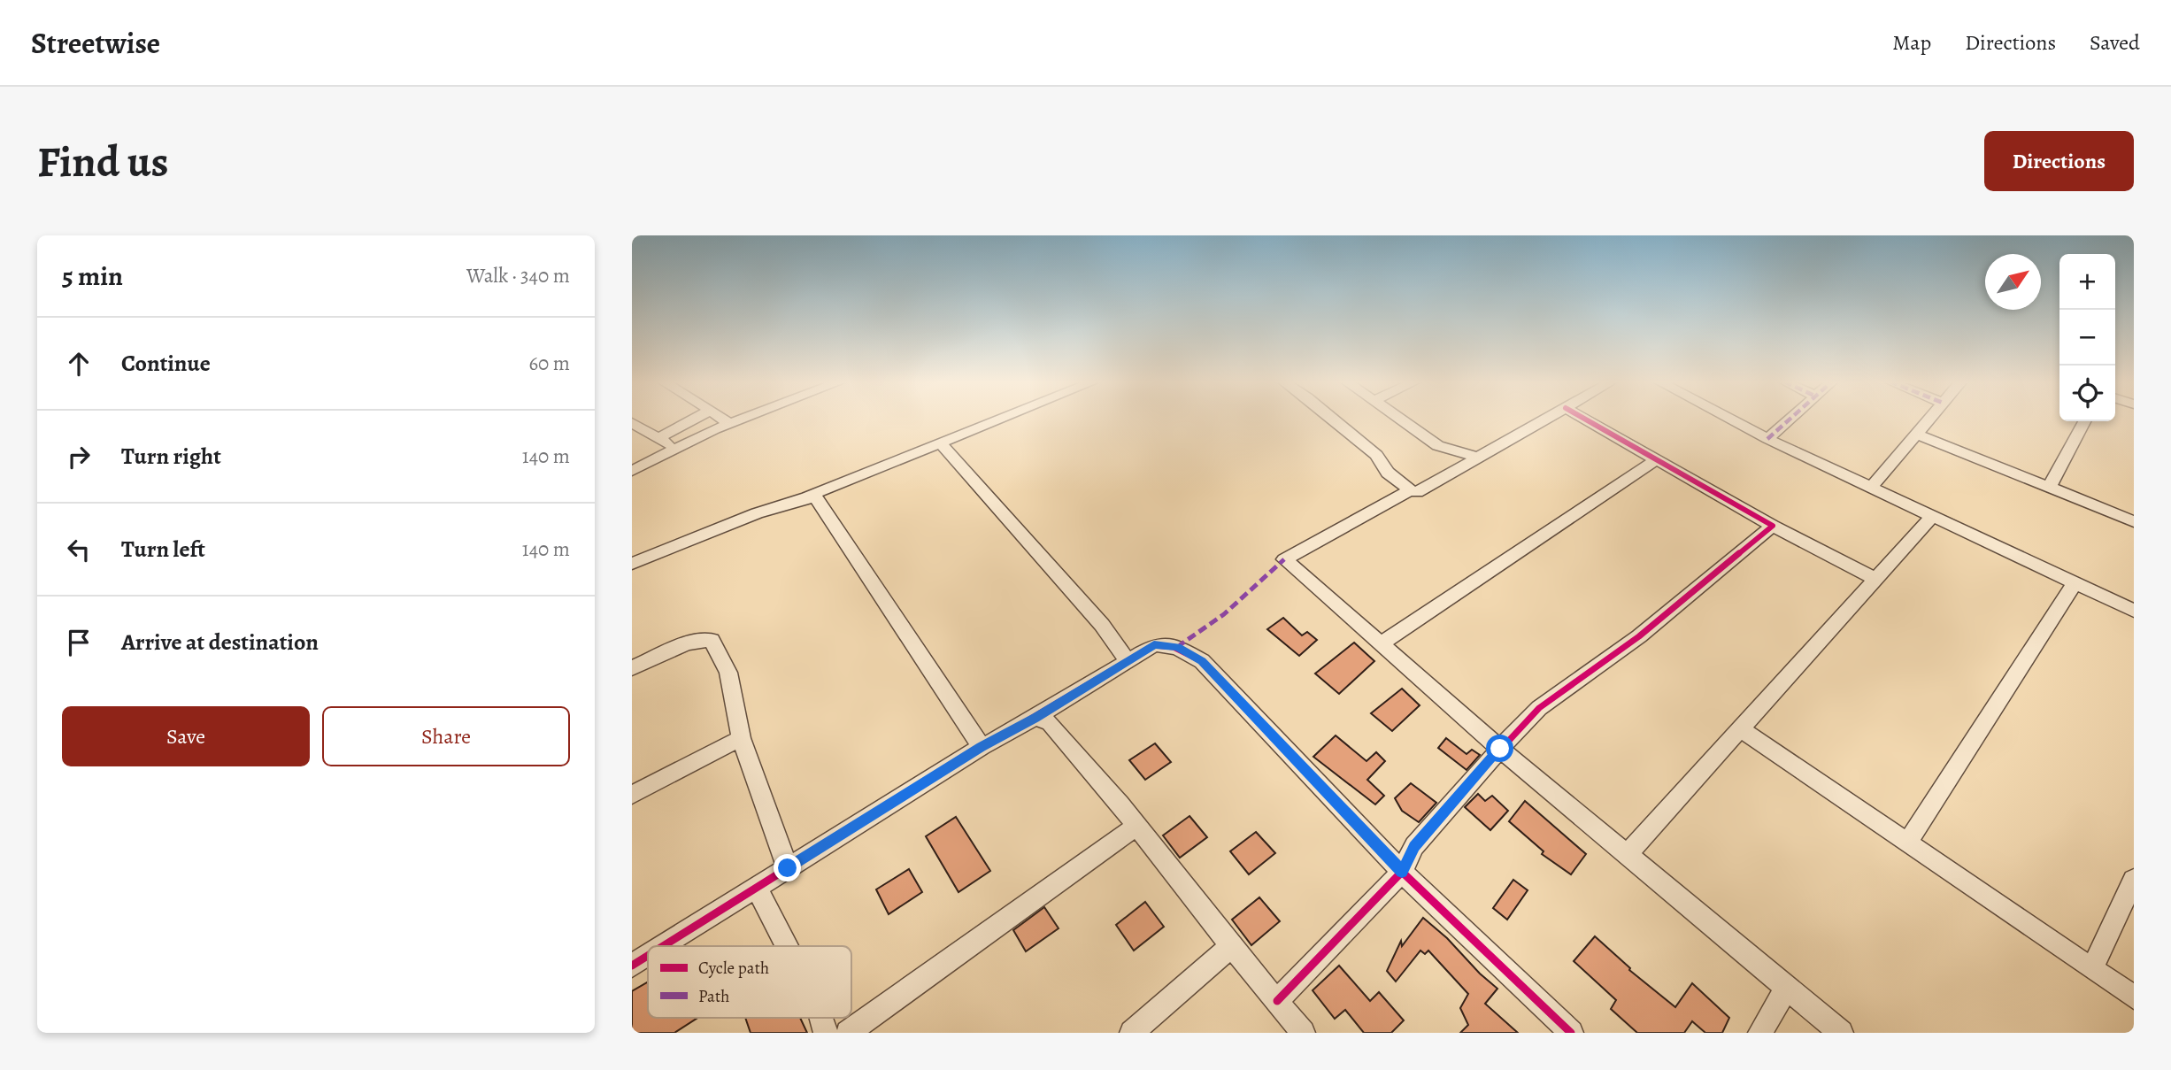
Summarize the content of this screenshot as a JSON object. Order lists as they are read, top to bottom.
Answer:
{
  "legend": ["Cycle path", "Path"],
  "north": "top right",
  "page": {
    "header": "Streetwise",
    "nav": ["Map", "Directions", "Saved"],
    "buttons": [
      "Directions",
      ["Save", "Share"]
    ],
    "title": "Find us",
    "heading": ["5 min", "Walk · 340 m"],
    "map_buttons": ["+", "−"],
    "list": [
      ["Continue", "60 m"],
      ["Turn right", "140 m"],
      ["Turn left", "140 m"],
      "Arrive at destination"
    ]
  }
}
